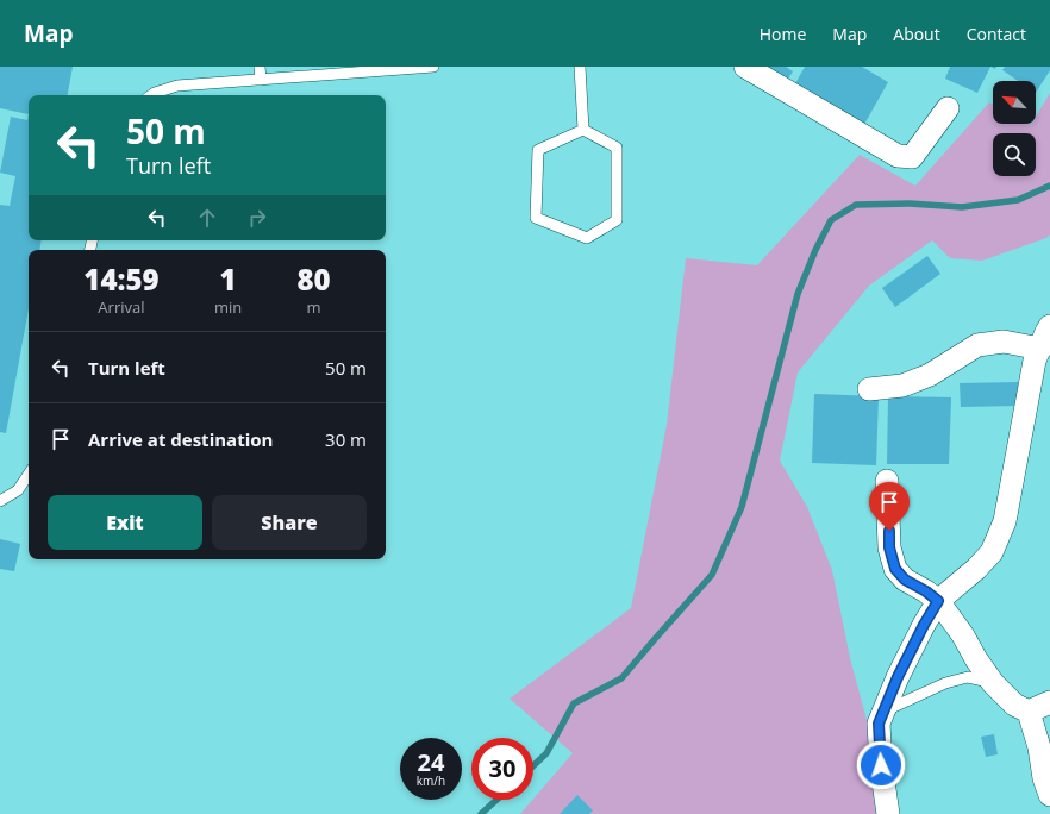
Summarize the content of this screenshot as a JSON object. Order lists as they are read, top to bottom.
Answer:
{
  "north": "top left",
  "page": {
    "header": "Map",
    "nav": [
      "Home",
      "Map",
      "About",
      "Contact"
    ],
    "turn": ["50 m", "Turn left"],
    "eta": [
      "14:59",
      "Arrival",
      "1",
      "min",
      "80",
      "m"
    ],
    "list": [
      {
        "name": "Turn left",
        "value": "50 m"
      },
      {
        "name": "Arrive at destination",
        "value": "30 m"
      }
    ],
    "buttons": ["Exit", "Share"],
    "speed": "24 km/h",
    "limit": "30"
  }
}
